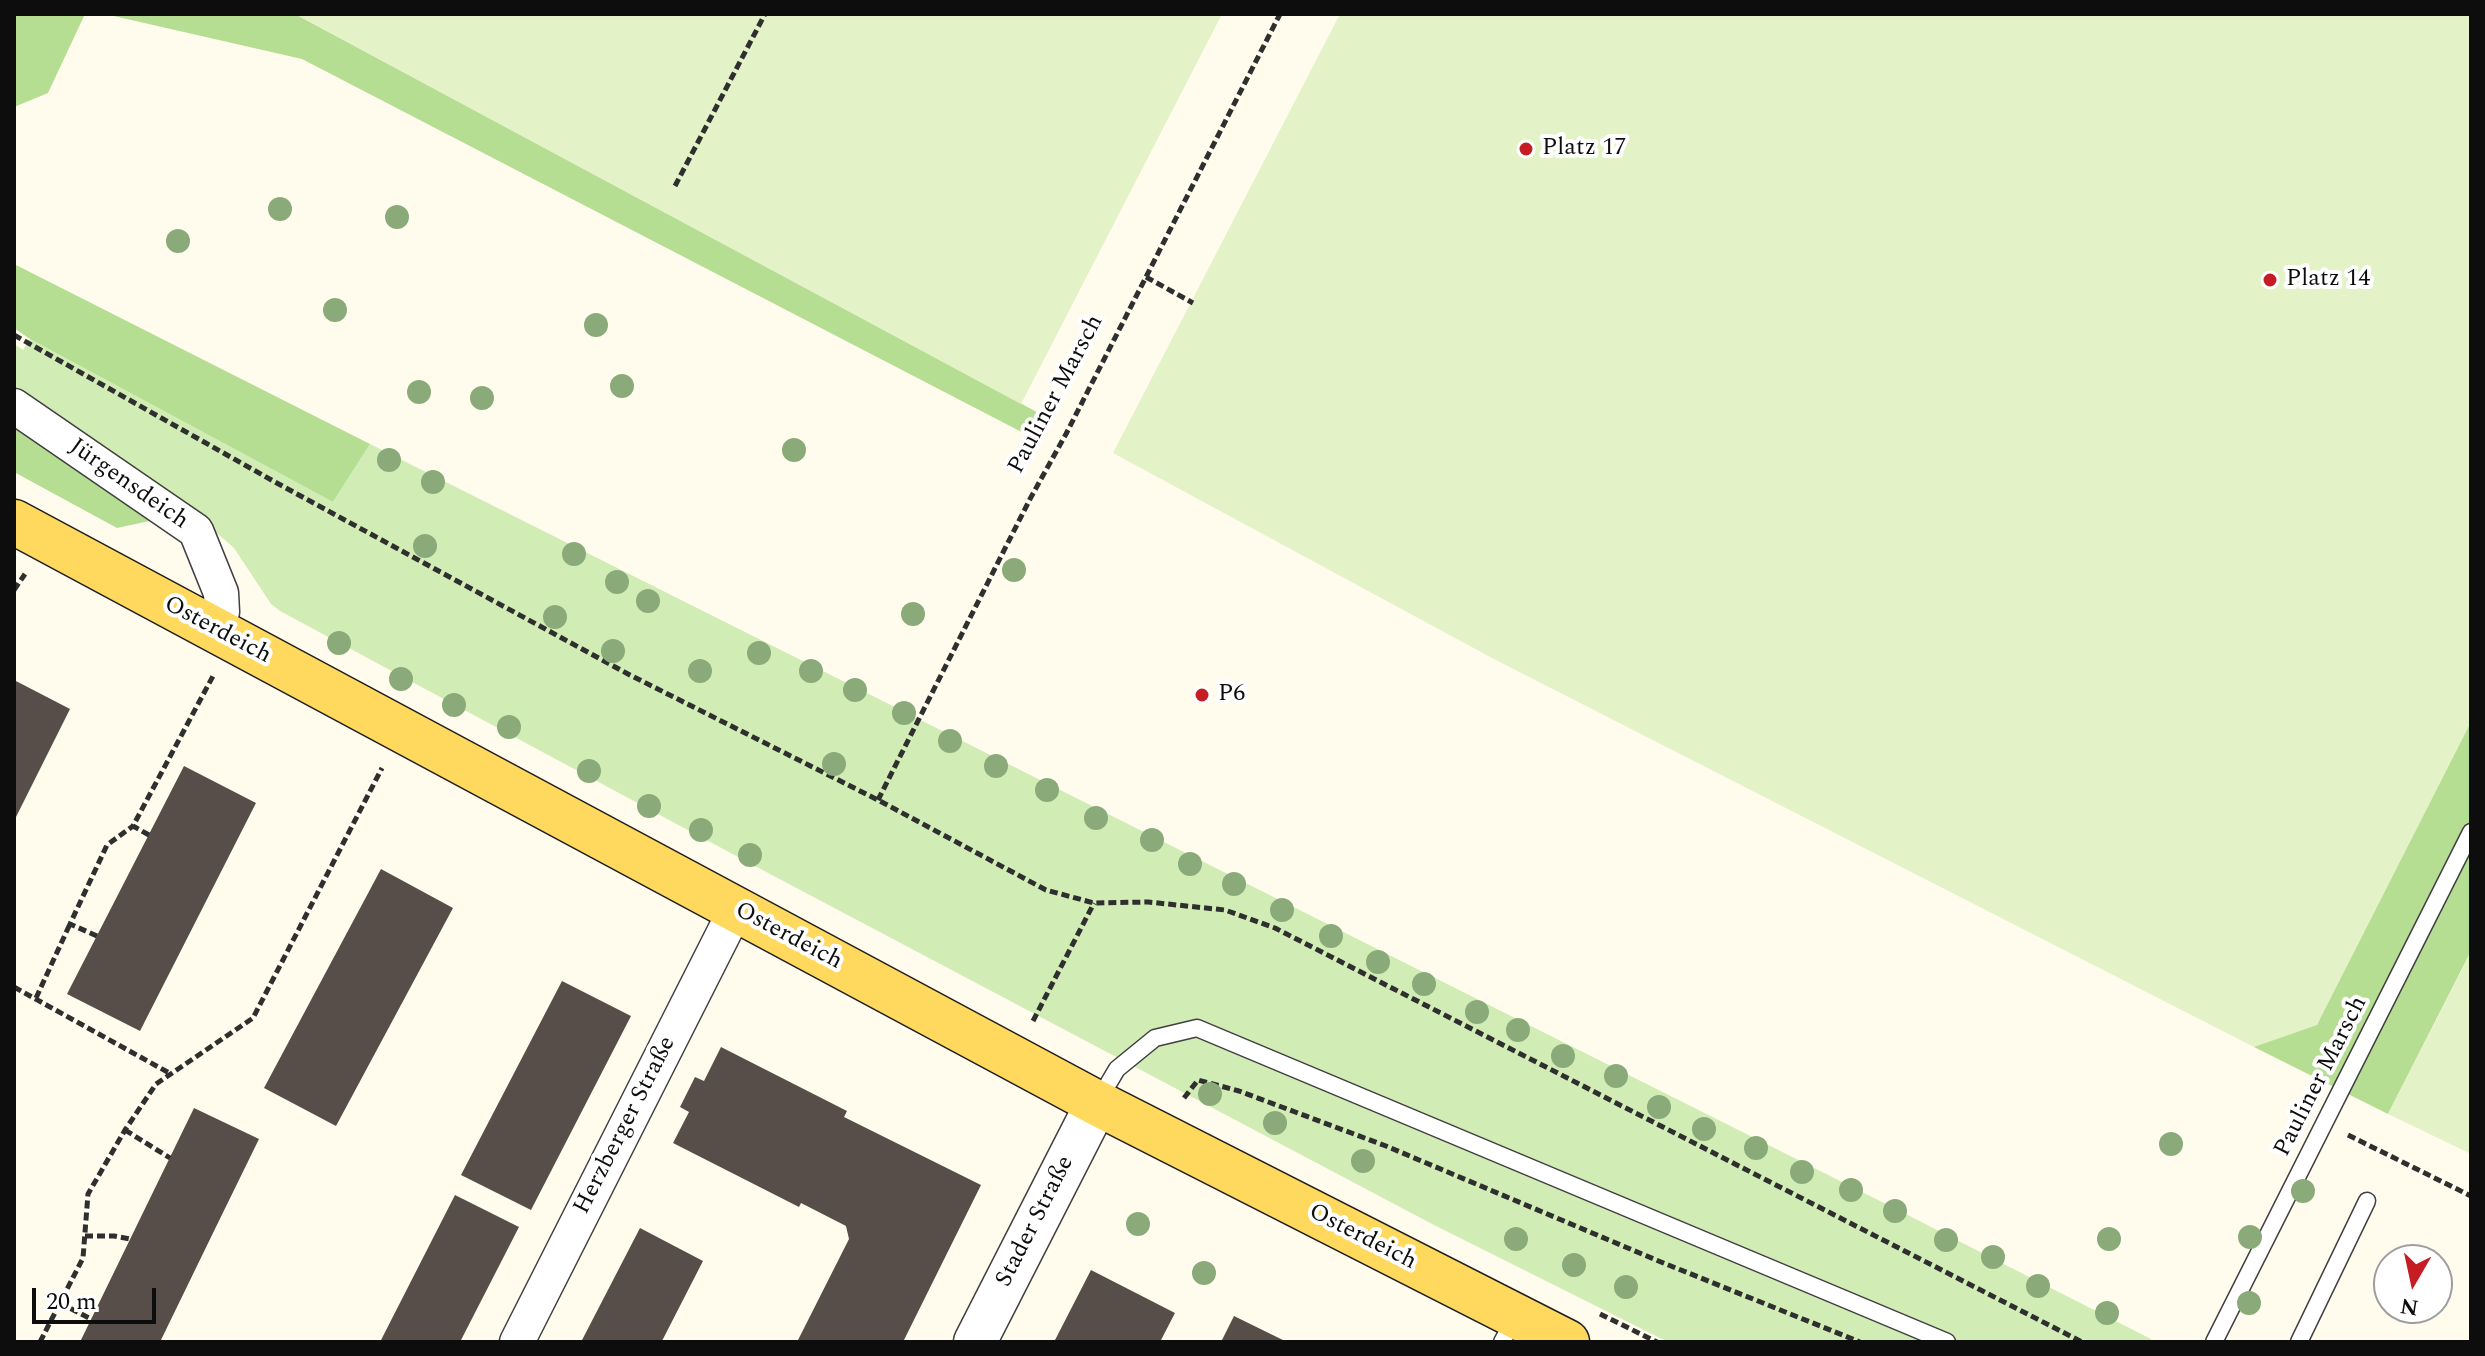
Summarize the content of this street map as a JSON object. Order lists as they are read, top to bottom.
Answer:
{
  "streets": {
    "main road": ["Osterdeich"],
    "street": ["Jürgensdeich", "Herzberger Straße", "Stader Straße"],
    "lane": ["Pauliner Marsch"]
  },
  "crossings": [
    ["Jürgensdeich", "Osterdeich"],
    ["Osterdeich", "Herzberger Straße"],
    ["Osterdeich", "Stader Straße"]
  ],
  "places": ["Platz 17", "Platz 14", "P6"],
  "scale_bar": "20 m",
  "north": "bottom"
}
